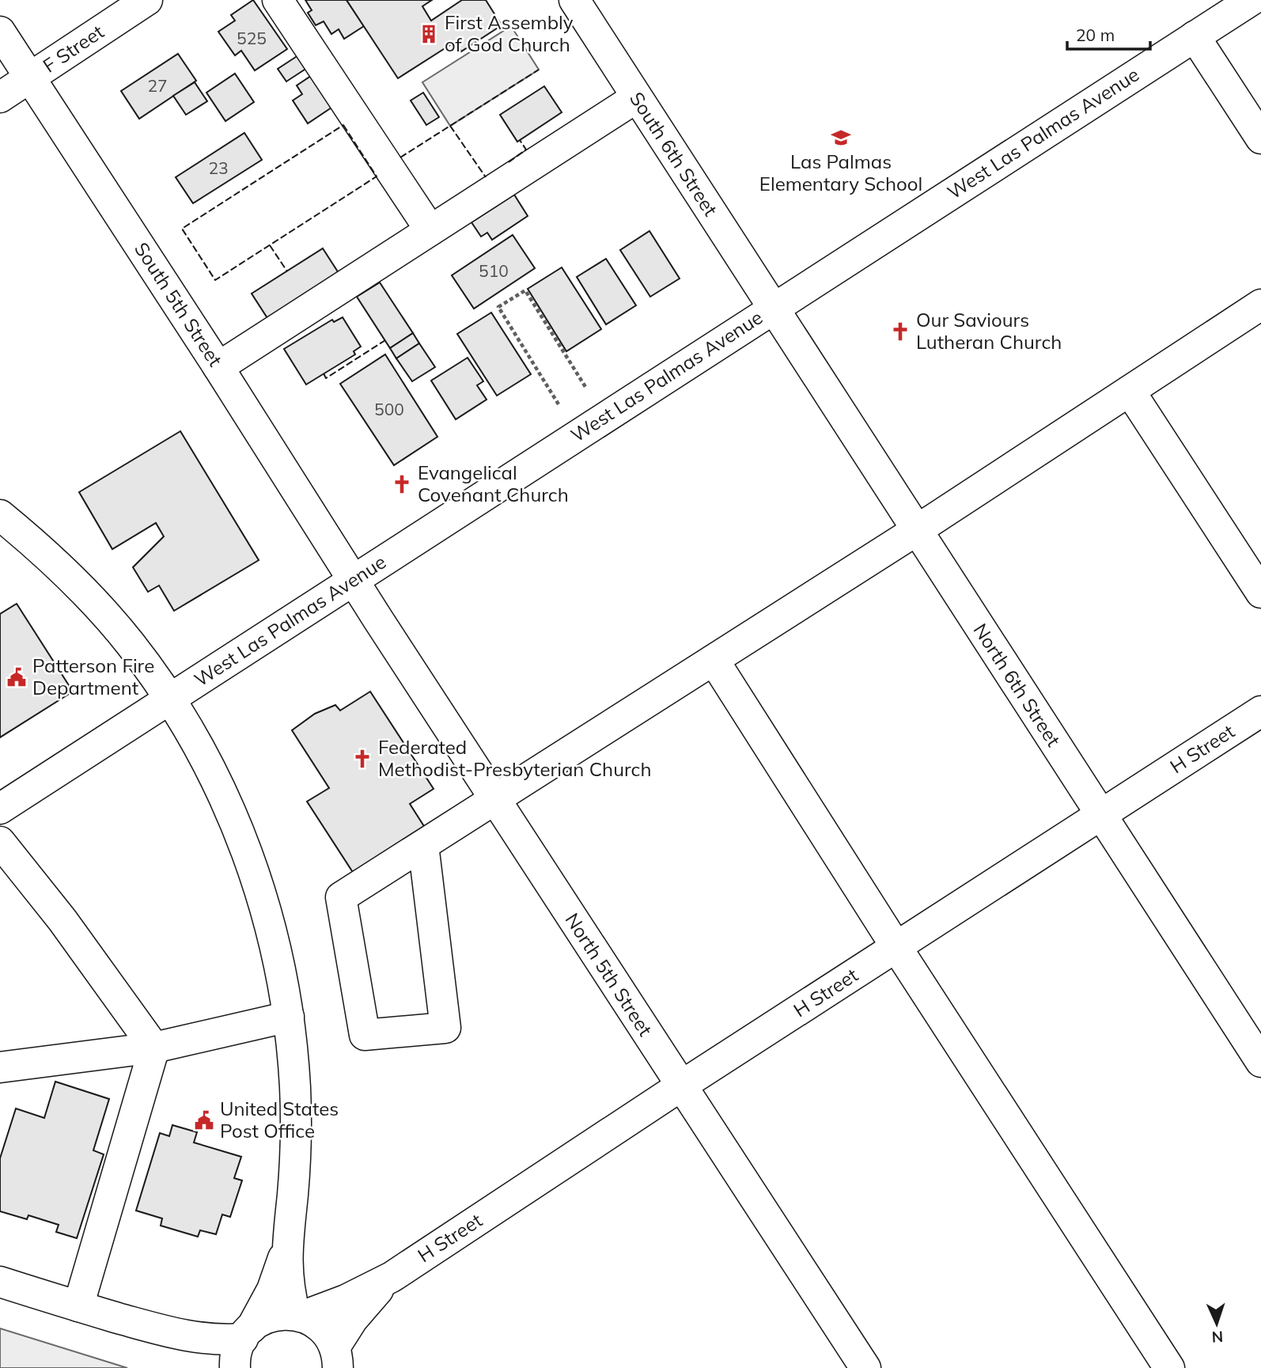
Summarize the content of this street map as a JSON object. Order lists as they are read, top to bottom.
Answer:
{
  "streets": {
    "street": [
      "F Street",
      "West Las Palmas Avenue",
      "South 6th Street",
      "South 5th Street",
      "North 6th Street",
      "H Street",
      "North 5th Street"
    ]
  },
  "crossings": [
    ["F Street", "South 5th Street"],
    ["West Las Palmas Avenue", "South 6th Street"],
    ["West Las Palmas Avenue", "South 5th Street"],
    ["West Las Palmas Avenue", "North 6th Street"],
    ["West Las Palmas Avenue", "North 5th Street"],
    ["South 6th Street", "North 6th Street"],
    ["South 5th Street", "North 5th Street"],
    ["North 6th Street", "H Street"],
    ["H Street", "North 5th Street"]
  ],
  "places": {
    "building": ["First Assembly of God Church"],
    "school or university": ["Las Palmas Elementary School"],
    "church": ["Our Saviours Lutheran Church", "Evangelical Covenant Church", "Federated Methodist-Presbyterian Church"],
    "public building": ["Patterson Fire Department", "United States Post Office"]
  },
  "house_numbers": [
    "525",
    "27",
    "23",
    "510",
    "500"
  ],
  "scale_bar": "20 m",
  "north": "bottom"
}
